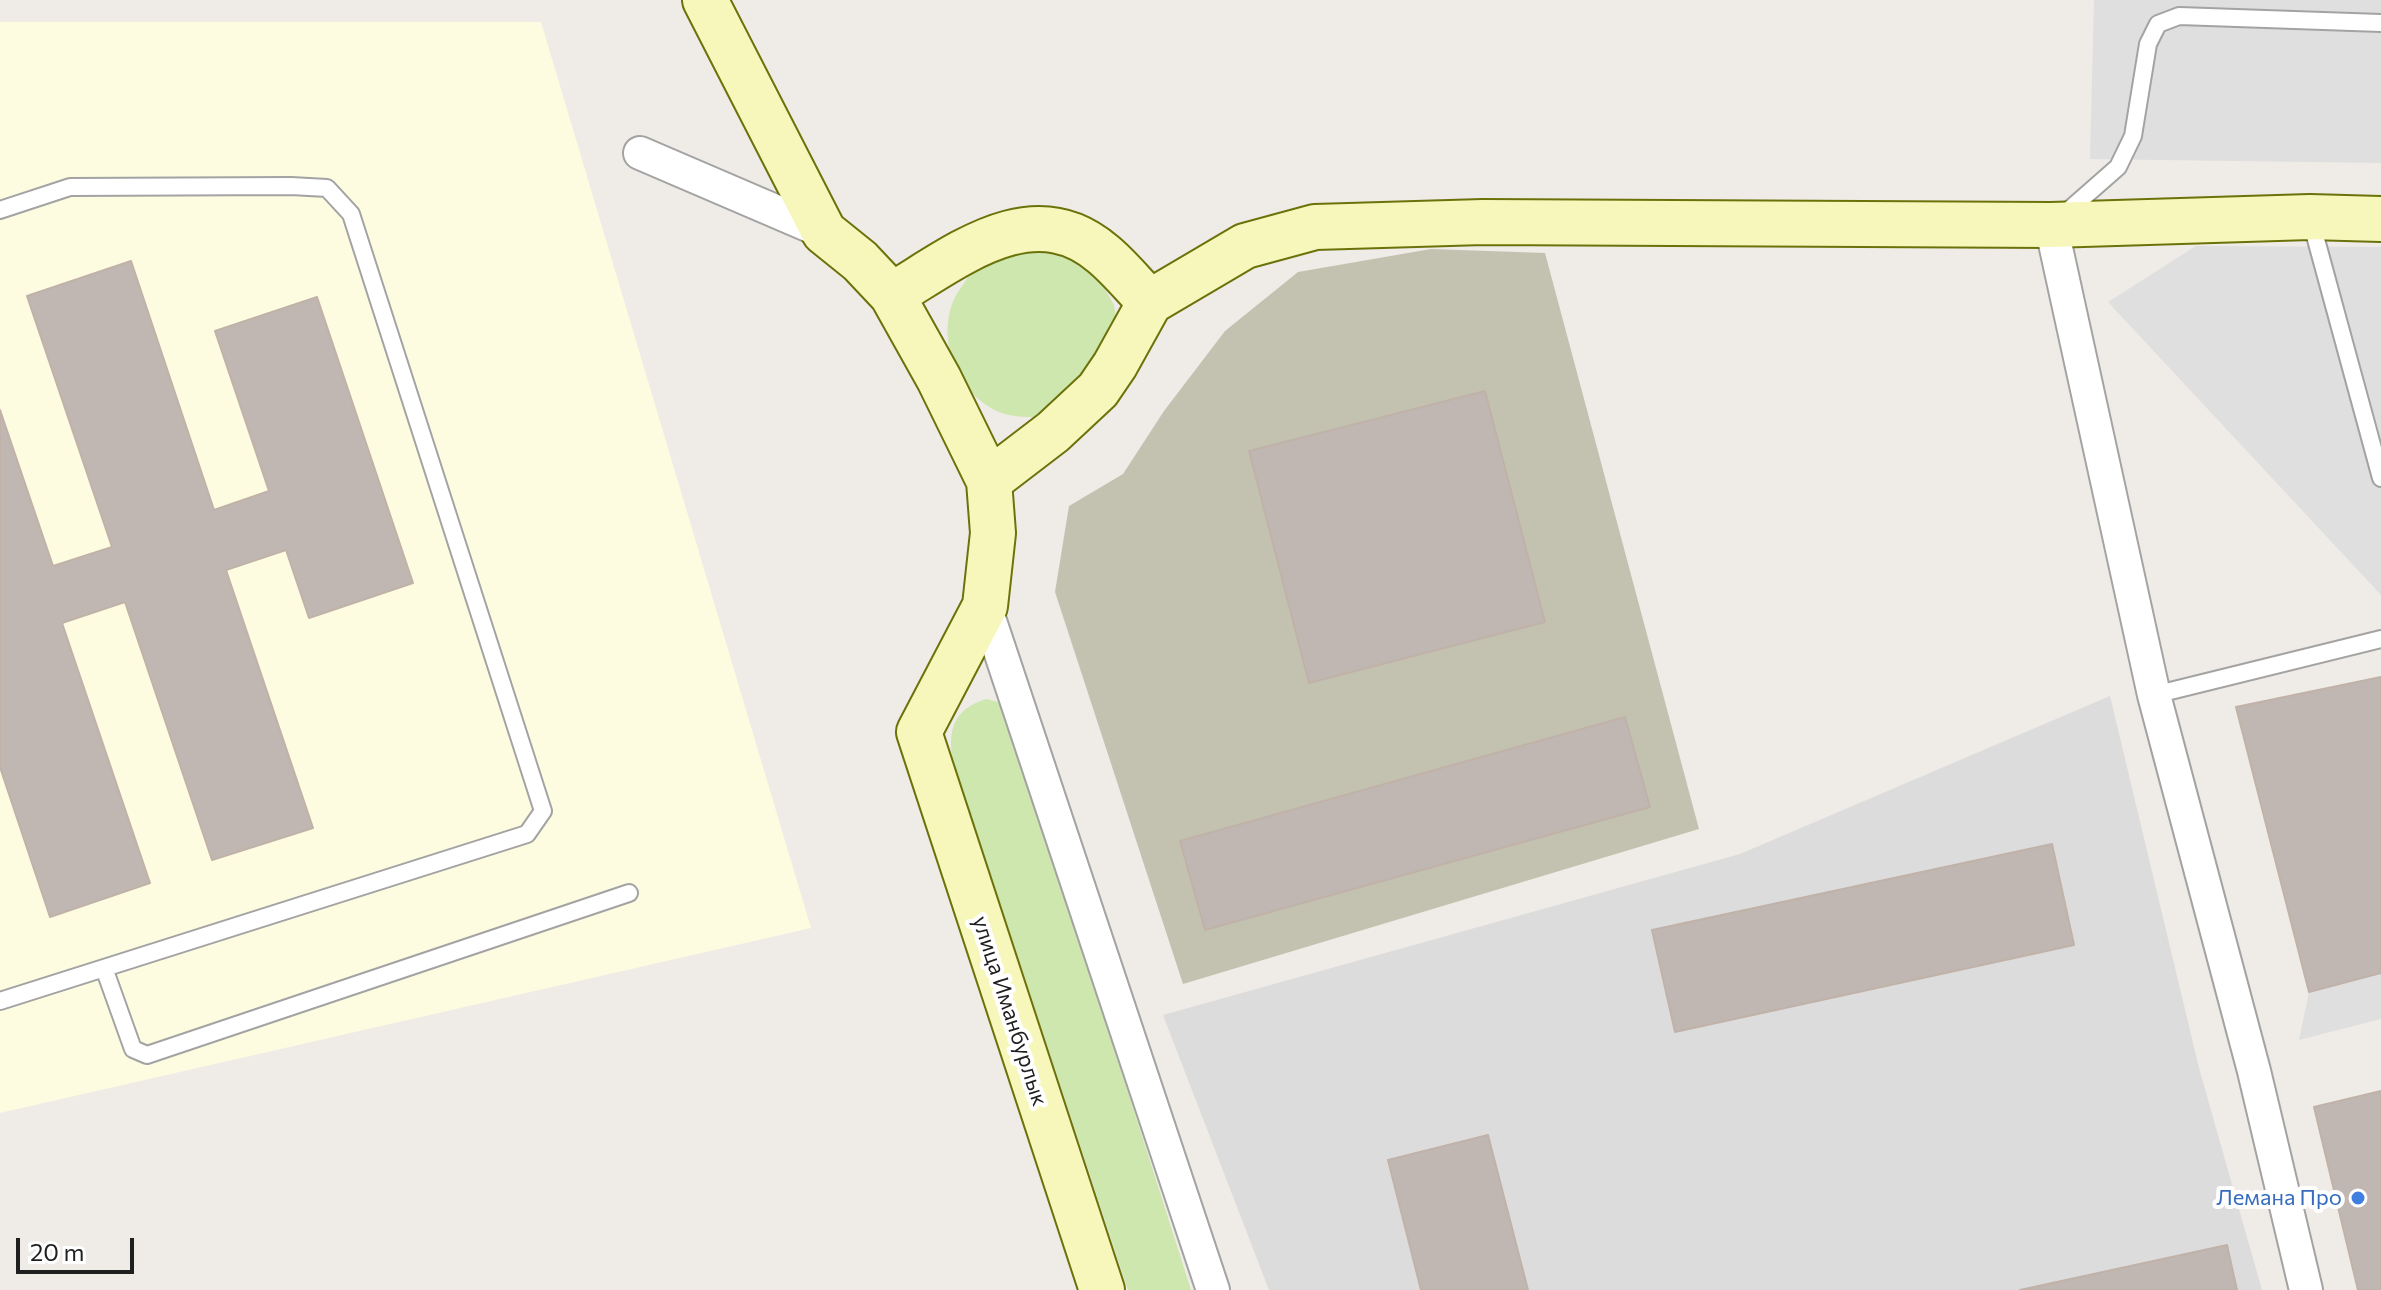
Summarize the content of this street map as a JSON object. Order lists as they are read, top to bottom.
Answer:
{
  "streets": {
    "street": ["улица Иманбурлык"]
  },
  "places": ["Лемана Про"],
  "scale_bar": "20 m"
}
